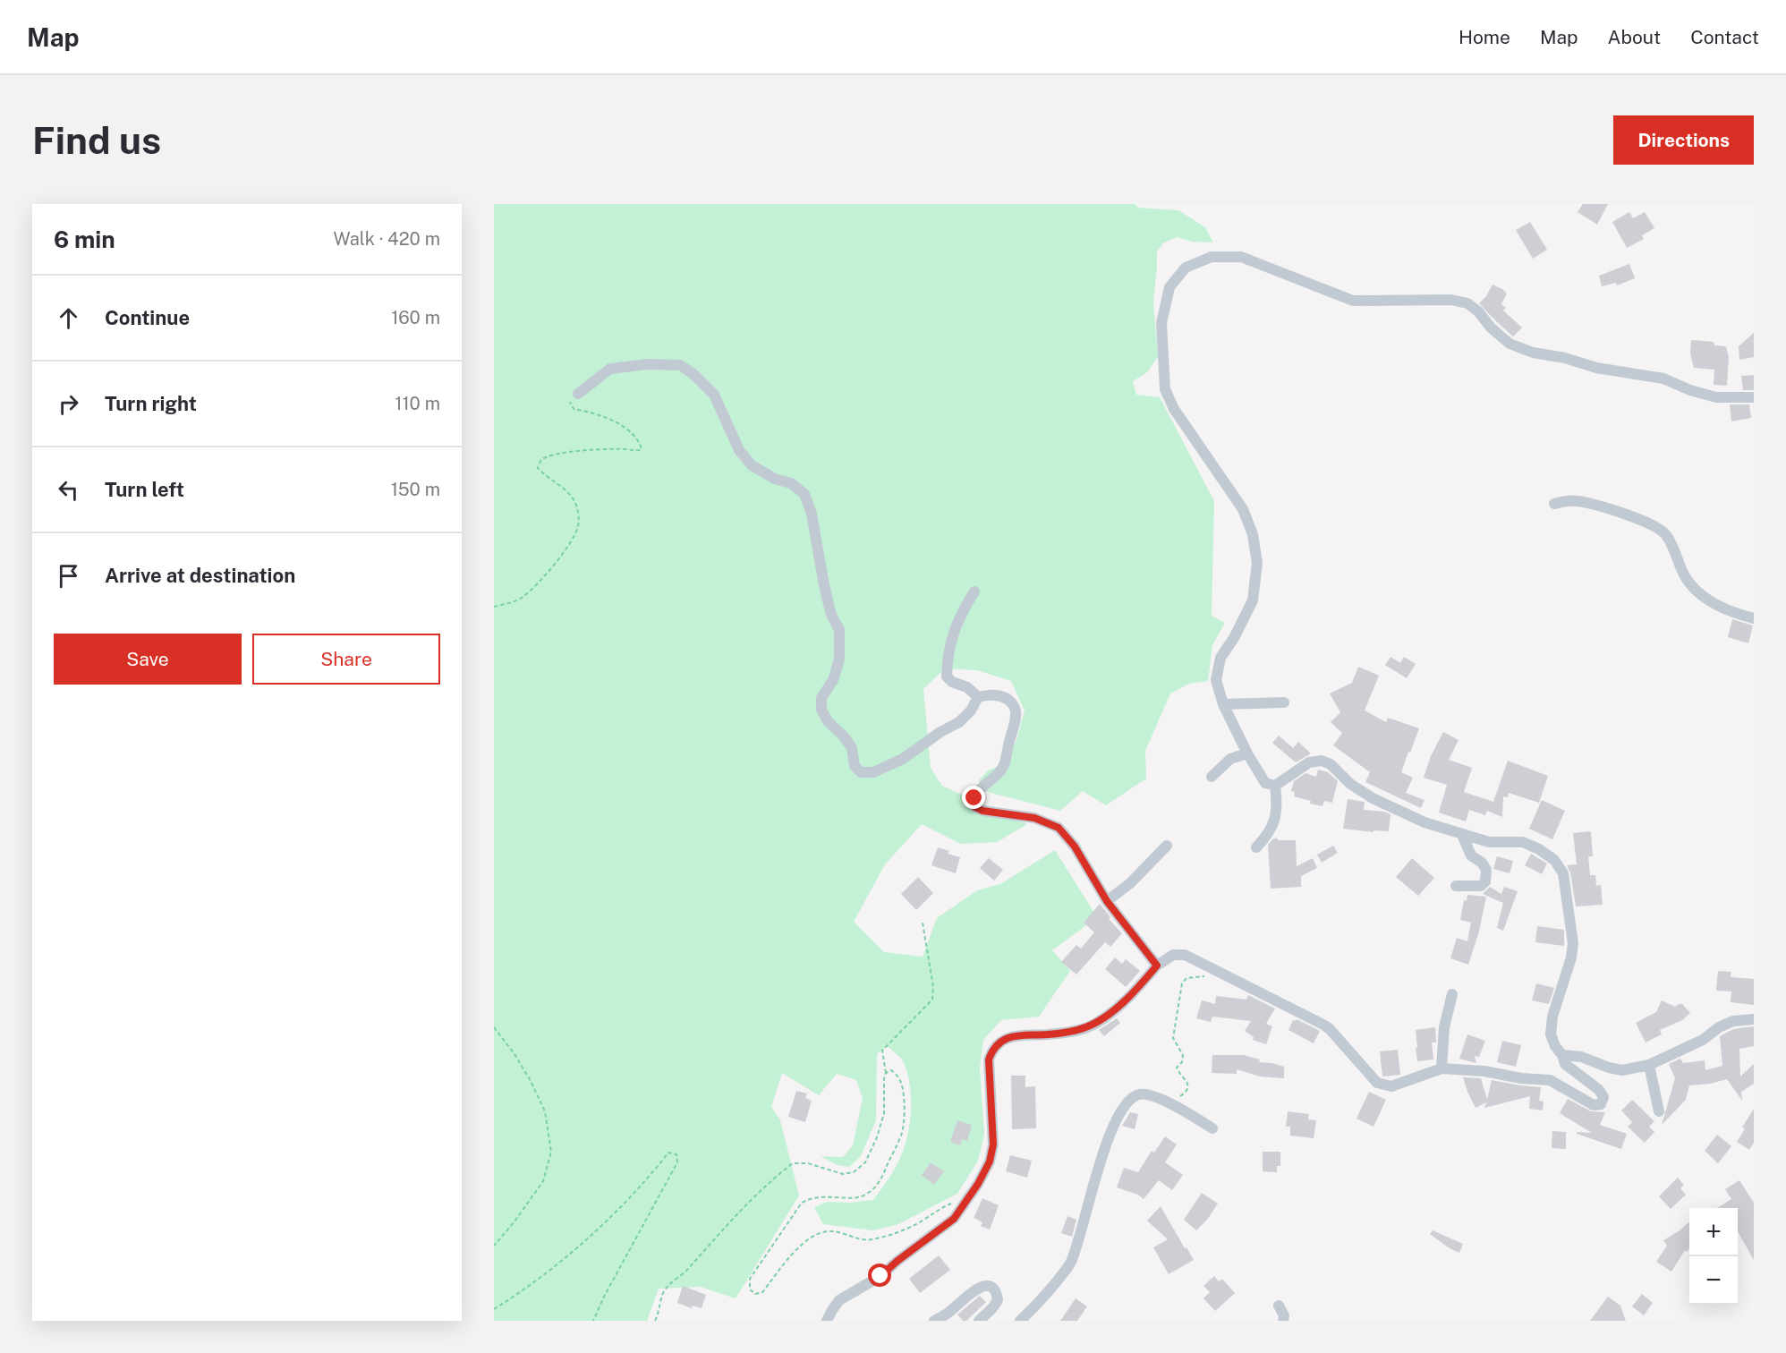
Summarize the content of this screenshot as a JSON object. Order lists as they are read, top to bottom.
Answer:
{
  "page": {
    "header": "Map",
    "nav": [
      "Home",
      "Map",
      "About",
      "Contact"
    ],
    "buttons": [
      "Directions",
      ["Save", "Share"]
    ],
    "title": "Find us",
    "heading": ["6 min", "Walk · 420 m"],
    "list": [
      ["Continue", "160 m"],
      ["Turn right", "110 m"],
      ["Turn left", "150 m"],
      "Arrive at destination"
    ],
    "map_buttons": ["+", "−"]
  }
}
